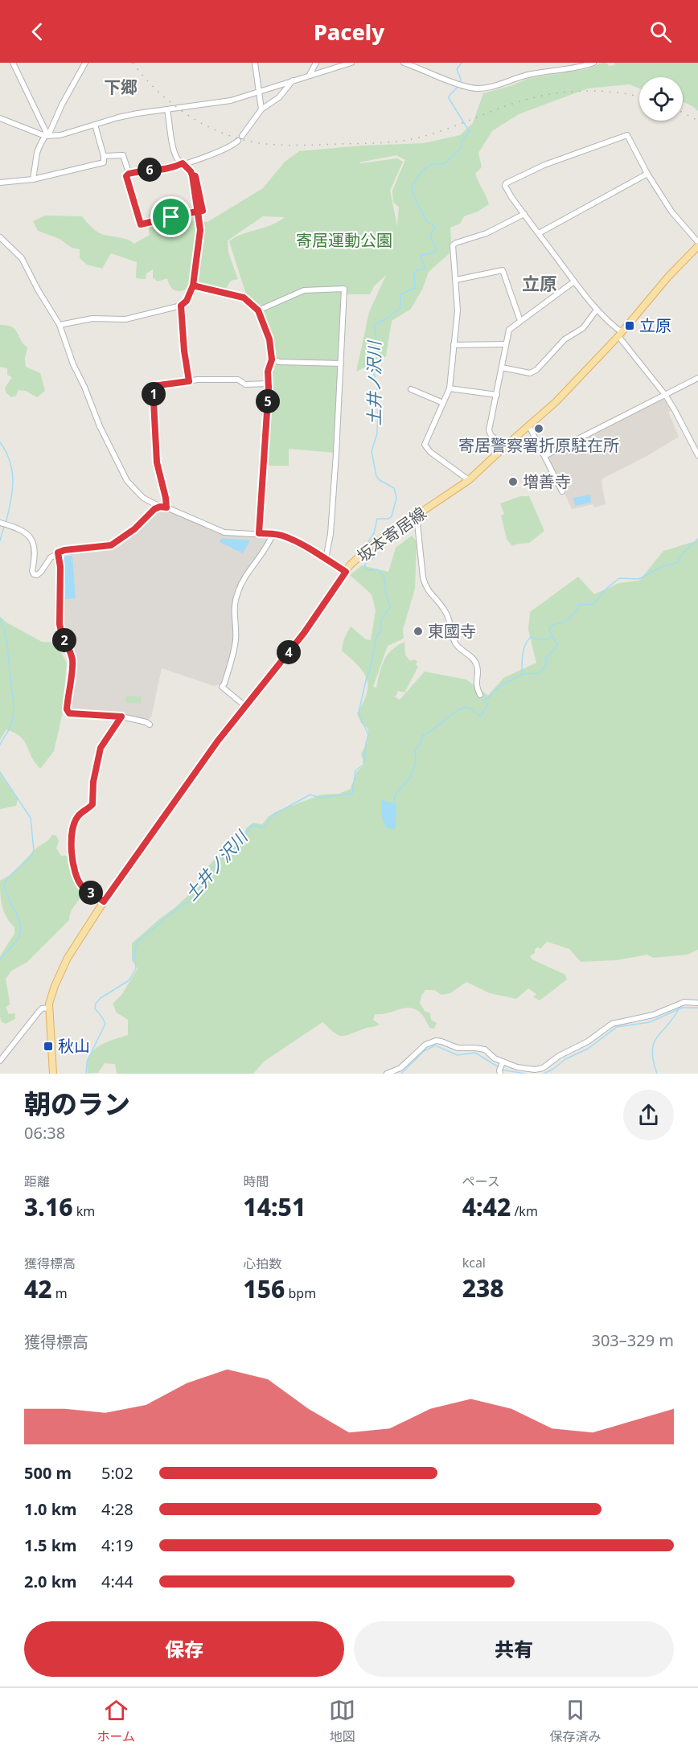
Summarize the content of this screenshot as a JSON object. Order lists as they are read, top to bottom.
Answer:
{
  "streets": {
    "main road": ["坂本寄居線"]
  },
  "districts": ["下郷", "立原"],
  "water": ["土井ノ沢川"],
  "parks": ["寄居運動公園"],
  "places": {
    "transit": ["立原", "秋山"],
    "other": ["寄居警察署折原駐在所", "増善寺", "東國寺"]
  },
  "page": {
    "header": "Pacely",
    "pins": [
      "6",
      "1",
      "5",
      "2",
      "4",
      "3"
    ],
    "heading": ["朝のラン", "06:38"],
    "stats": [
      ["距離", "3.16 km"],
      ["時間", "14:51"],
      ["ペース", "4:42 /km"],
      ["獲得標高", "42 m"],
      ["心拍数", "156 bpm"],
      ["kcal", "238"]
    ],
    "chart": ["獲得標高", "303–329 m"],
    "list": [
      {
        "name": "500 m",
        "note": "5:02"
      },
      {
        "name": "1.0 km",
        "note": "4:28"
      },
      {
        "name": "1.5 km",
        "note": "4:19"
      },
      {
        "name": "2.0 km",
        "note": "4:44"
      }
    ],
    "buttons": ["保存", "共有"],
    "tabs": ["ホーム", "地図", "保存済み"]
  }
}
